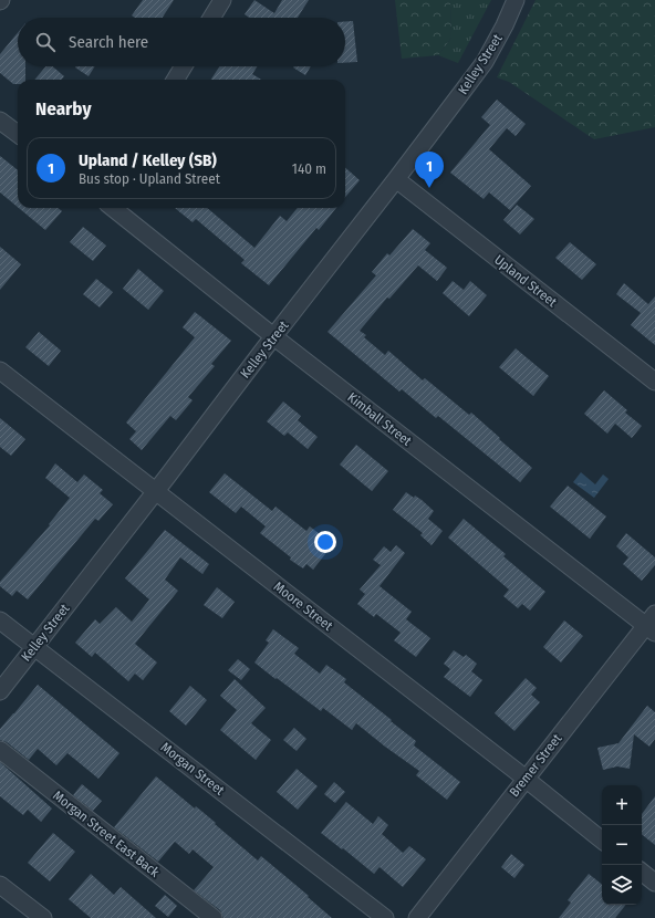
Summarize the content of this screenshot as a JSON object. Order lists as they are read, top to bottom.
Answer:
{
  "streets": {
    "street": [
      "Kelley Street",
      "Upland Street",
      "Kimball Street",
      "Moore Street",
      "Bremer Street",
      "Morgan Street",
      "Morgan Street East Back"
    ]
  },
  "crossings": [
    ["Kelley Street", "Upland Street"],
    ["Kelley Street", "Kimball Street"],
    ["Kelley Street", "Moore Street"],
    ["Kelley Street", "Morgan Street"],
    ["Kimball Street", "Bremer Street"],
    ["Moore Street", "Bremer Street"]
  ],
  "page": {
    "search": "Search here",
    "heading": "Nearby",
    "list": [
      {
        "mark": "1",
        "name": "Upland / Kelley (SB)",
        "note": "Bus stop · Upland Street",
        "value": "140 m"
      }
    ],
    "pins": "1",
    "map_buttons": ["+", "−"]
  }
}
